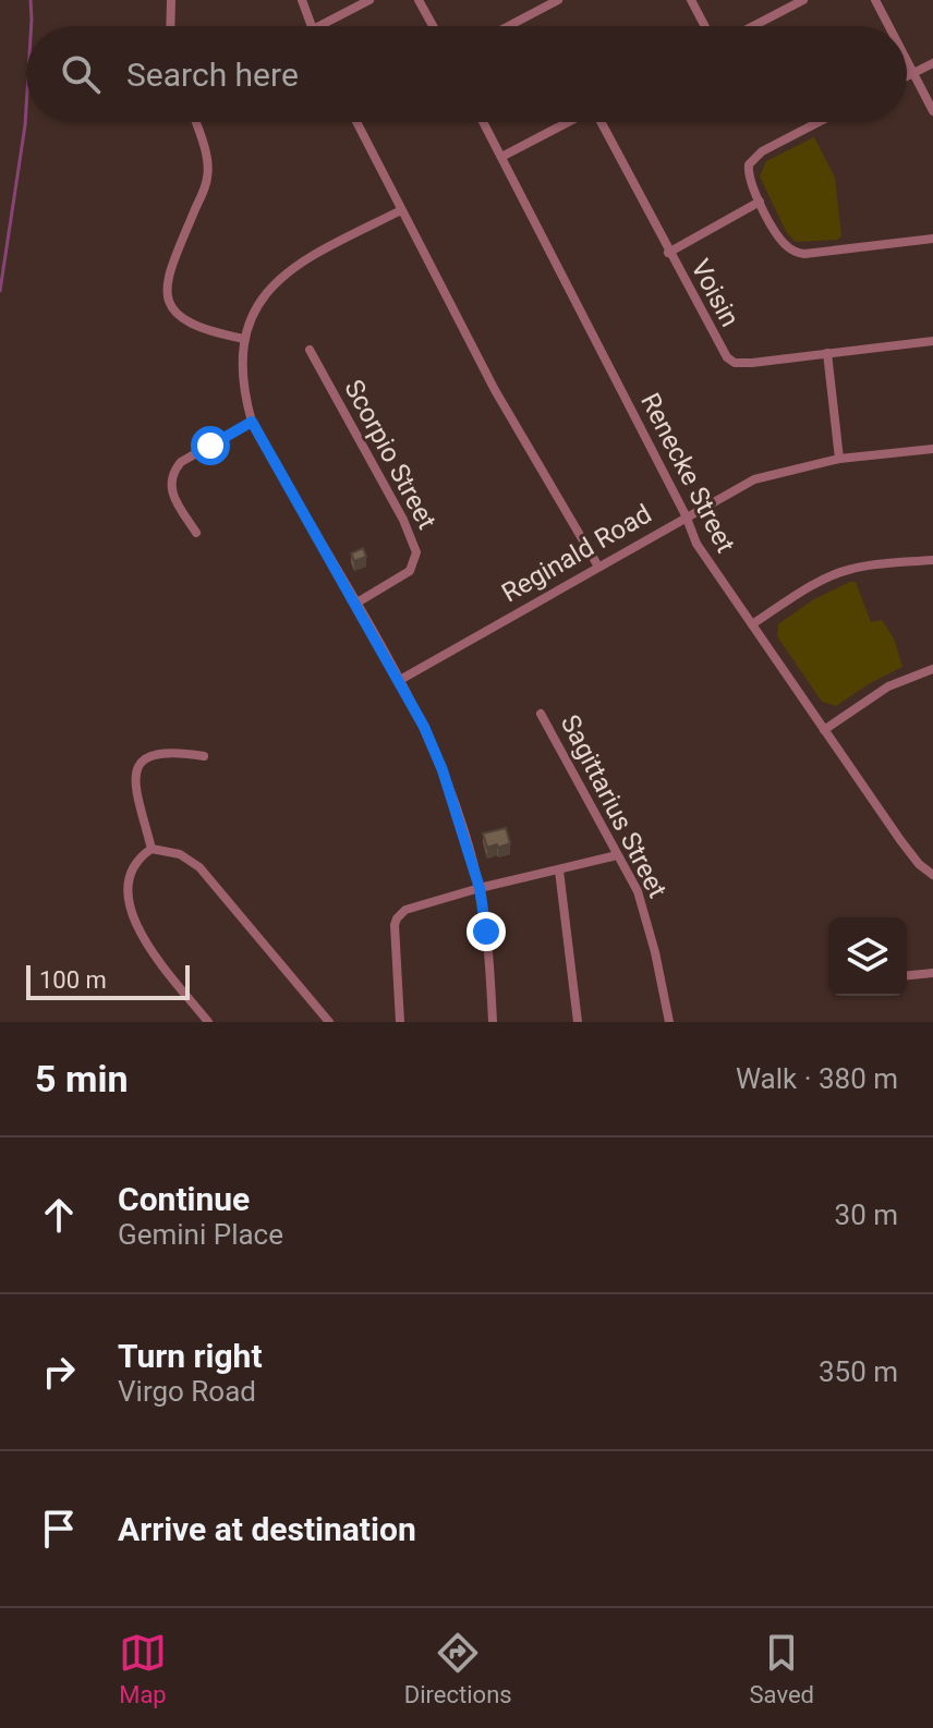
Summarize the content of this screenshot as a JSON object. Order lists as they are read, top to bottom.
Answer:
{
  "streets": {
    "street": [
      "Voisin",
      "Scorpio Street",
      "Renecke Street",
      "Reginald Road",
      "Sagittarius Street"
    ]
  },
  "crossings": [
    ["Renecke Street", "Reginald Road"]
  ],
  "scale_bar": "100 m",
  "page": {
    "search": "Search here",
    "scale": "100 m",
    "heading": ["5 min", "Walk · 380 m"],
    "list": [
      ["Continue", "Gemini Place", "30 m"],
      ["Turn right", "Virgo Road", "350 m"],
      "Arrive at destination"
    ],
    "nav": ["Map", "Directions", "Saved"]
  }
}
